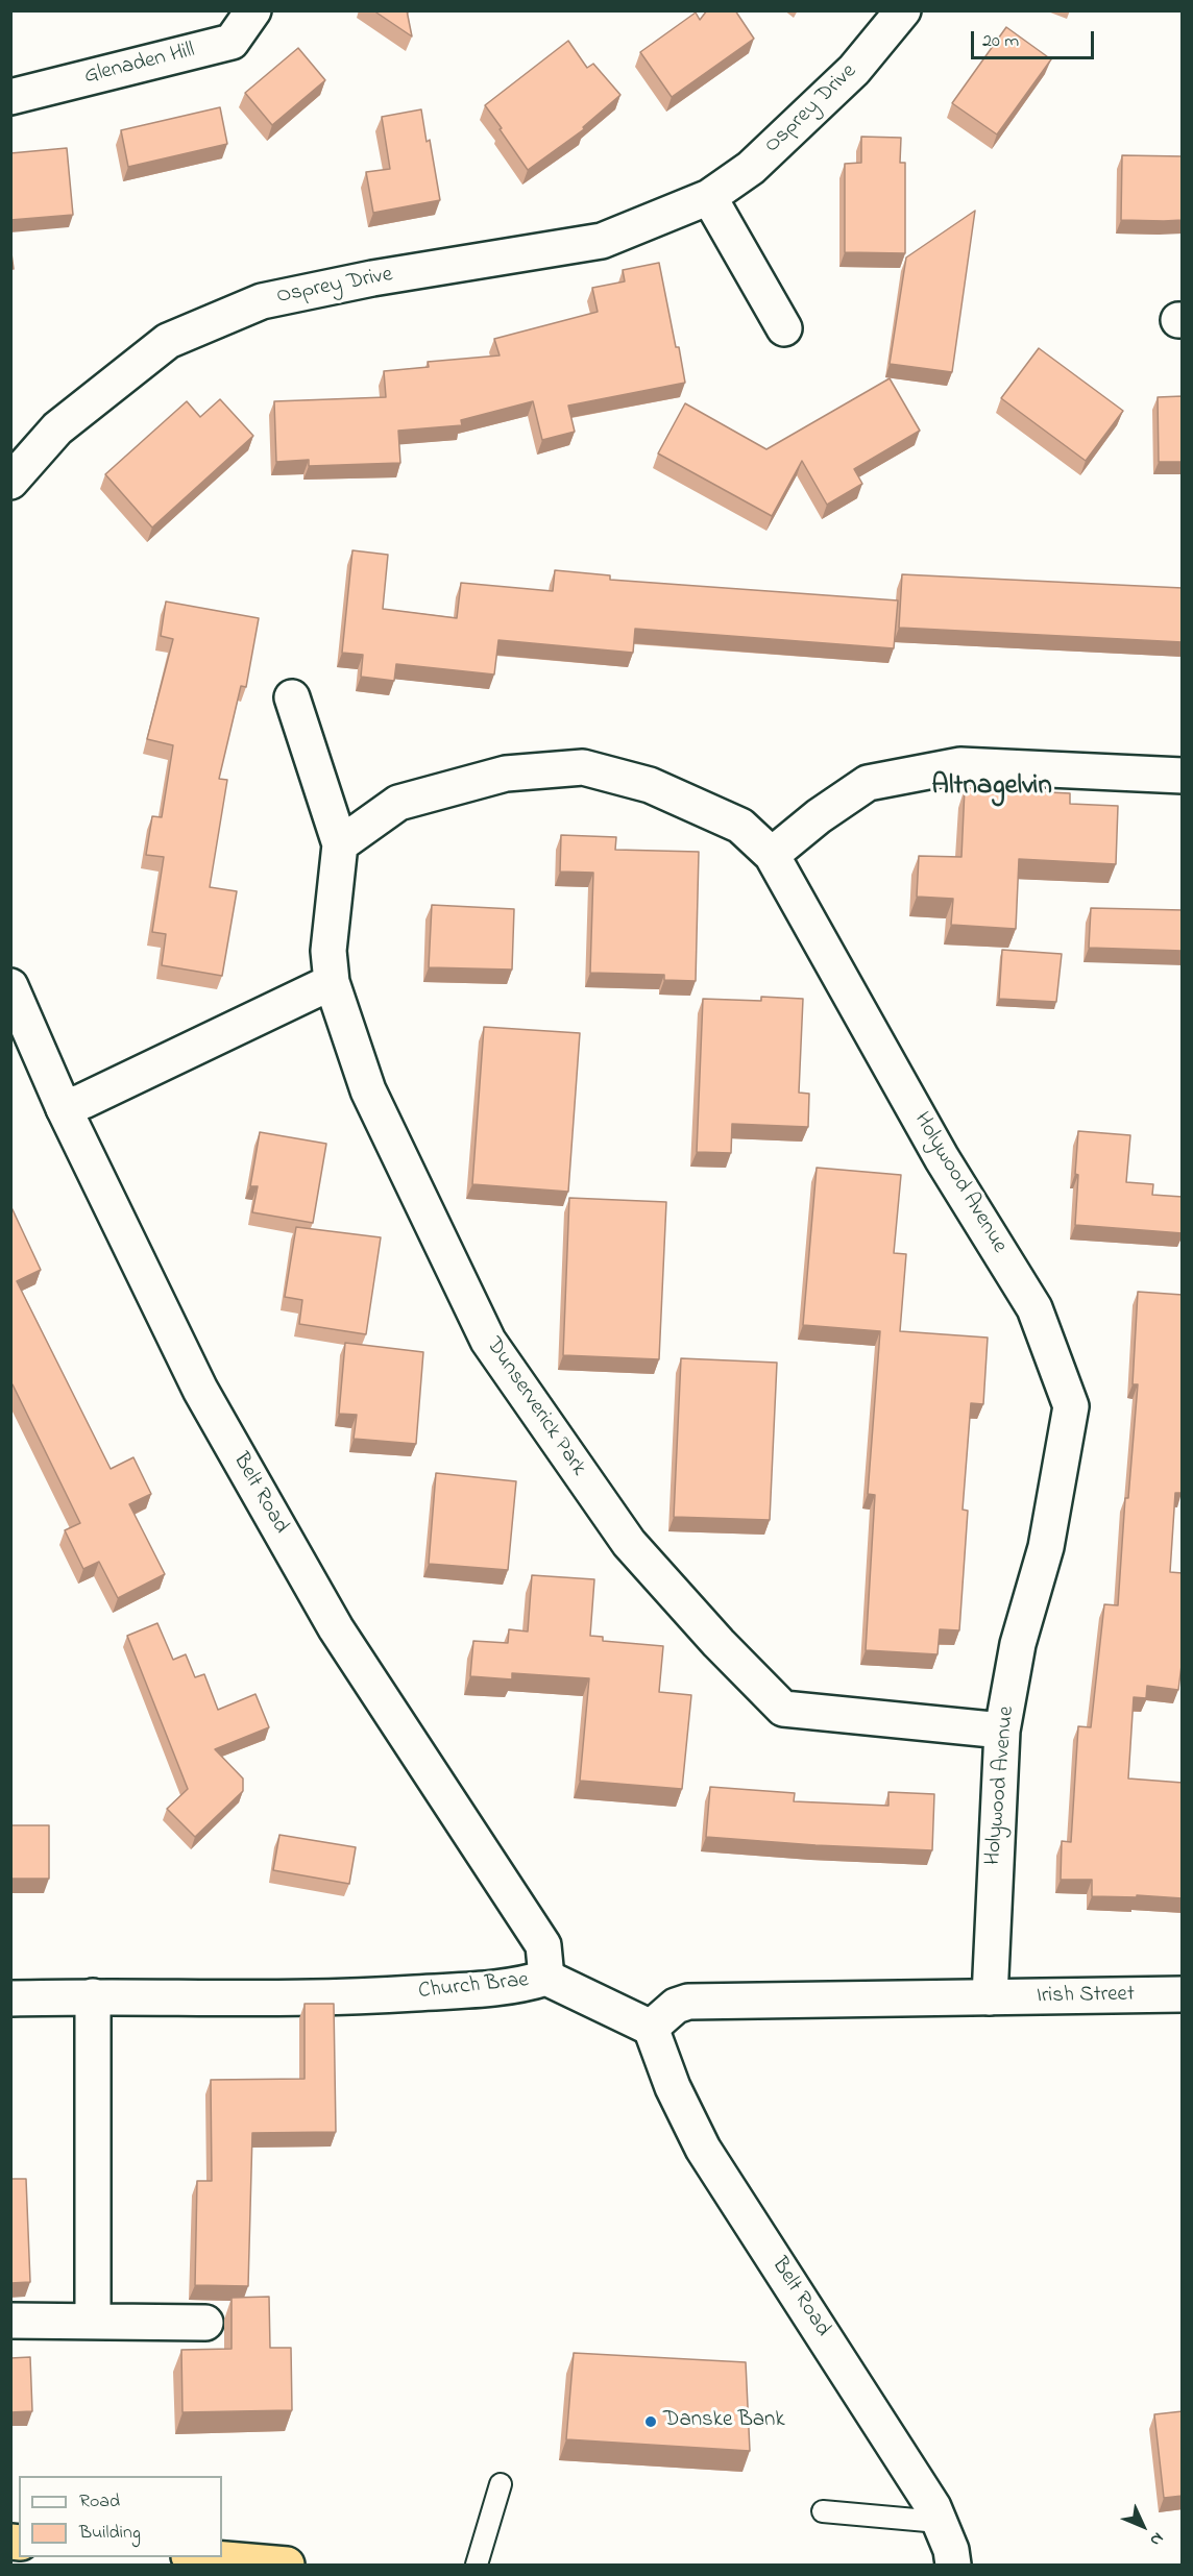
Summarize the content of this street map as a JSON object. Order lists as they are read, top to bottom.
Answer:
{
  "streets": {
    "street": [
      "Glenaden Hill",
      "Osprey Drive",
      "Holywood Avenue",
      "Dunserverick Park",
      "Belt Road",
      "Church Brae",
      "Irish Street"
    ]
  },
  "crossings": [
    ["Holywood Avenue", "Dunserverick Park"],
    ["Holywood Avenue", "Irish Street"],
    ["Belt Road", "Church Brae"]
  ],
  "districts": ["Altnagelvin"],
  "places": ["Danske Bank"],
  "legend": ["Road", "Building"],
  "scale_bar": "20 m",
  "north": "bottom right"
}
